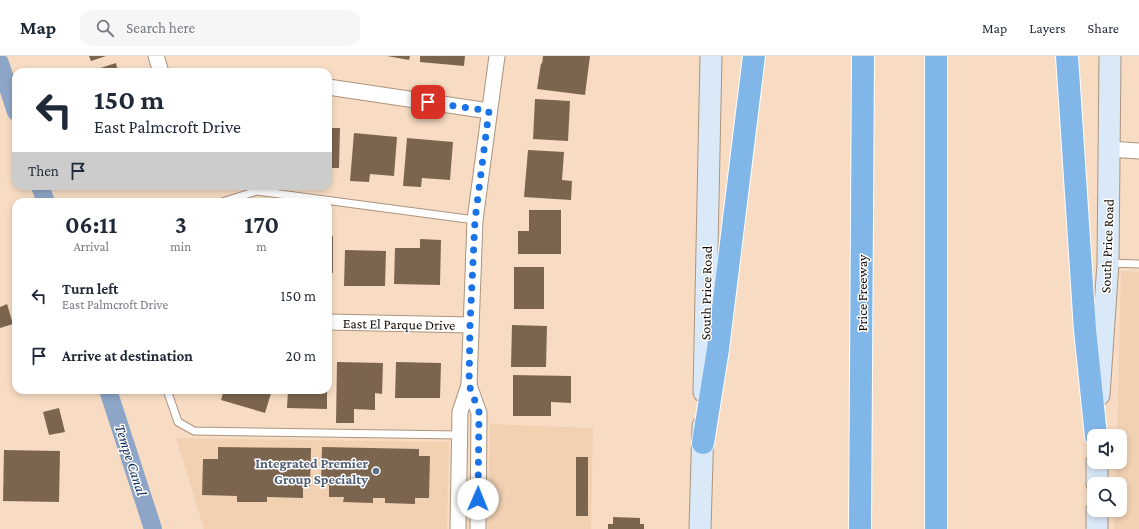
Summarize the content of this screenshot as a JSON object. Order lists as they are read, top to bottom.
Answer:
{
  "streets": {
    "highway": ["Price Freeway"],
    "main road": ["South Price Road"],
    "street": ["East El Parque Drive"]
  },
  "water": ["Tempe Canal"],
  "places": ["Integrated Premier Group Specialty"],
  "page": {
    "header": "Map",
    "search": "Search here",
    "nav": ["Map", "Layers", "Share"],
    "turn": ["150 m", "East Palmcroft Drive"],
    "then": "Then",
    "eta": [
      "06:11",
      "Arrival",
      "3",
      "min",
      "170",
      "m"
    ],
    "list": [
      {
        "name": "Turn left",
        "note": "East Palmcroft Drive",
        "value": "150 m"
      },
      {
        "name": "Arrive at destination",
        "value": "20 m"
      }
    ]
  }
}
